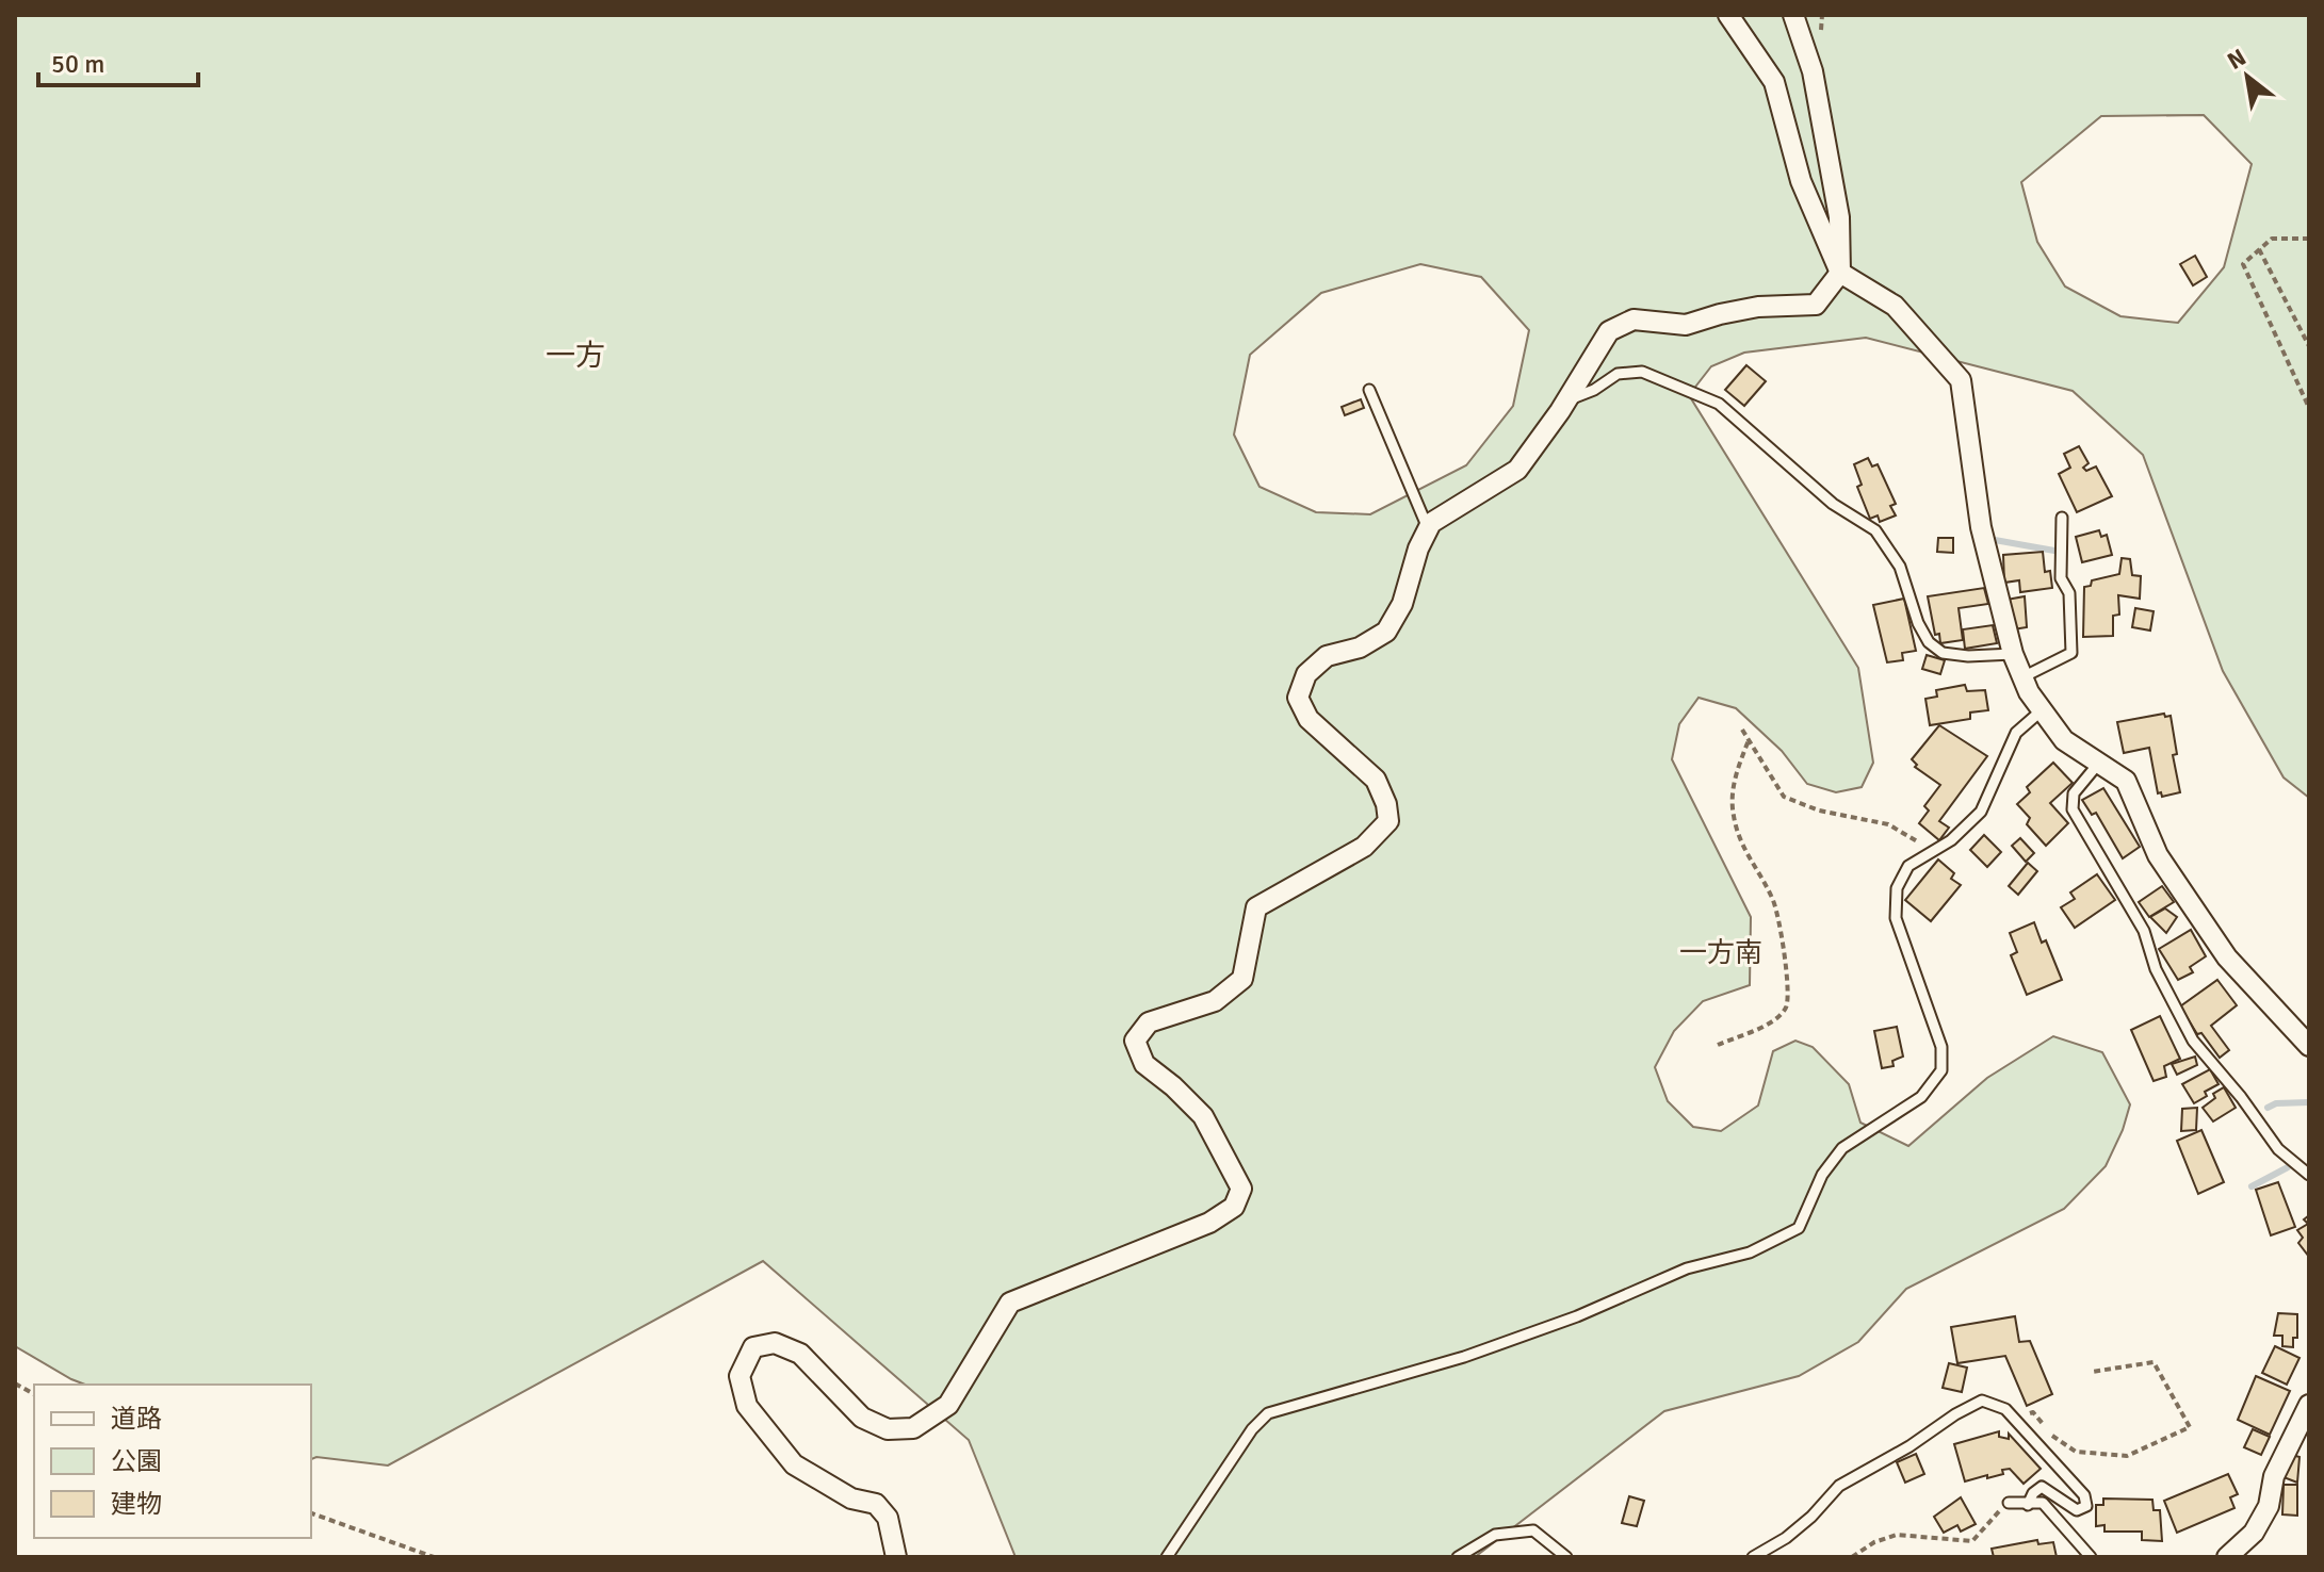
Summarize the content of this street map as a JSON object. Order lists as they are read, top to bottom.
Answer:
{
  "districts": ["一方", "一方南"],
  "legend": ["道路", "公園", "建物"],
  "scale_bar": "50 m",
  "north": "top left"
}
